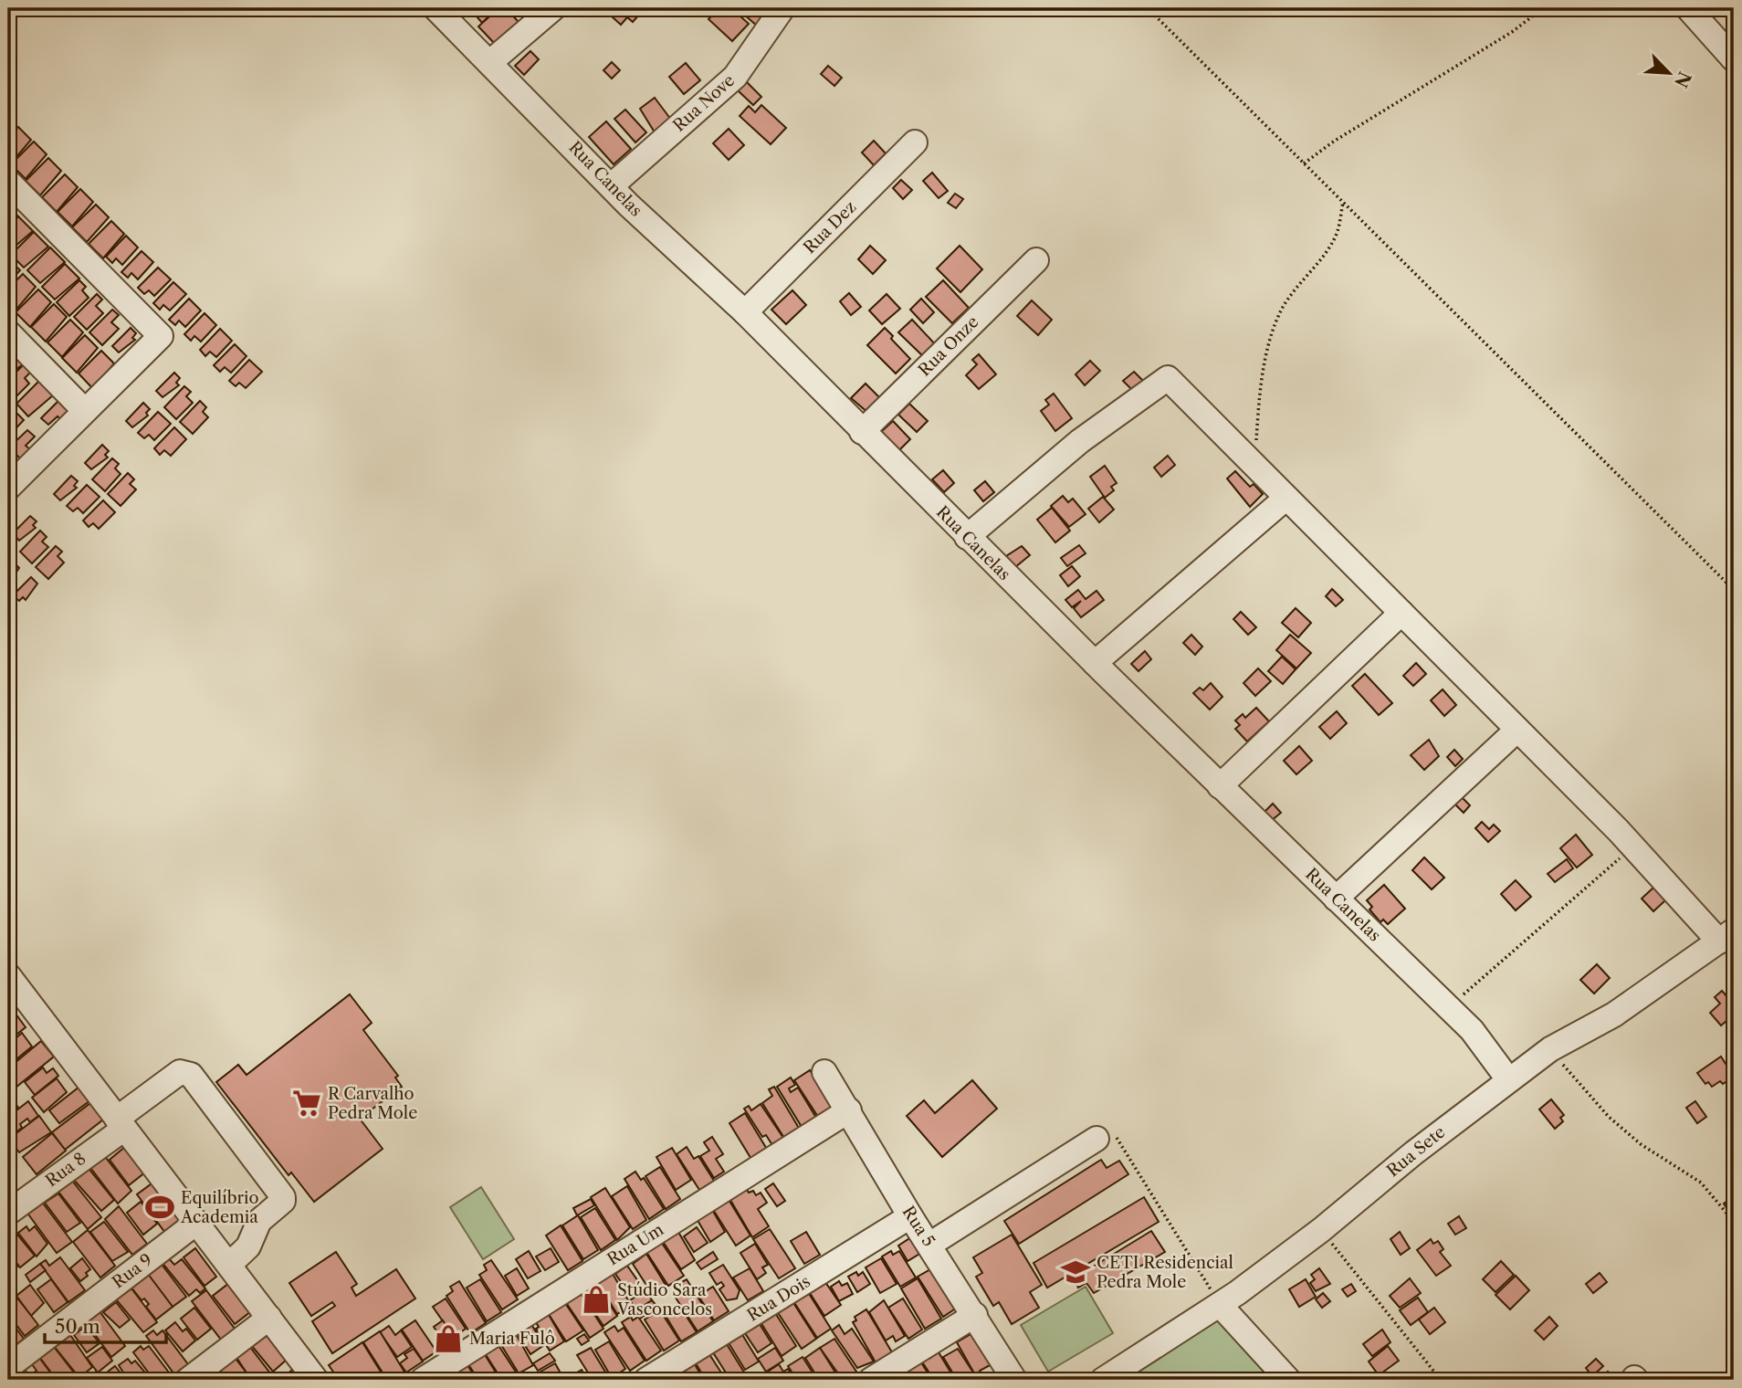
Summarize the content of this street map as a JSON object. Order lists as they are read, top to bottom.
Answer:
{
  "streets": {
    "street": [
      "Rua Nove",
      "Rua Canelas",
      "Rua Dez",
      "Rua Onze",
      "Rua Sete",
      "Rua 8",
      "Rua 5",
      "Rua Um",
      "Rua 9",
      "Rua Dois"
    ]
  },
  "crossings": [
    ["Rua Nove", "Rua Canelas"],
    ["Rua Canelas", "Rua Dez"],
    ["Rua Canelas", "Rua Onze"],
    ["Rua Canelas", "Rua Sete"],
    ["Rua 5", "Rua Um"],
    ["Rua 5", "Rua Dois"]
  ],
  "places": {
    "supermarket": ["R Carvalho Pedra Mole"],
    "sports": ["Equilíbrio Academia"],
    "school or university": ["CETI Residencial Pedra Mole"],
    "shop": ["Stúdio Sara Vasconcelos", "Maria Fulô"]
  },
  "scale_bar": "50 m",
  "north": "bottom right"
}
